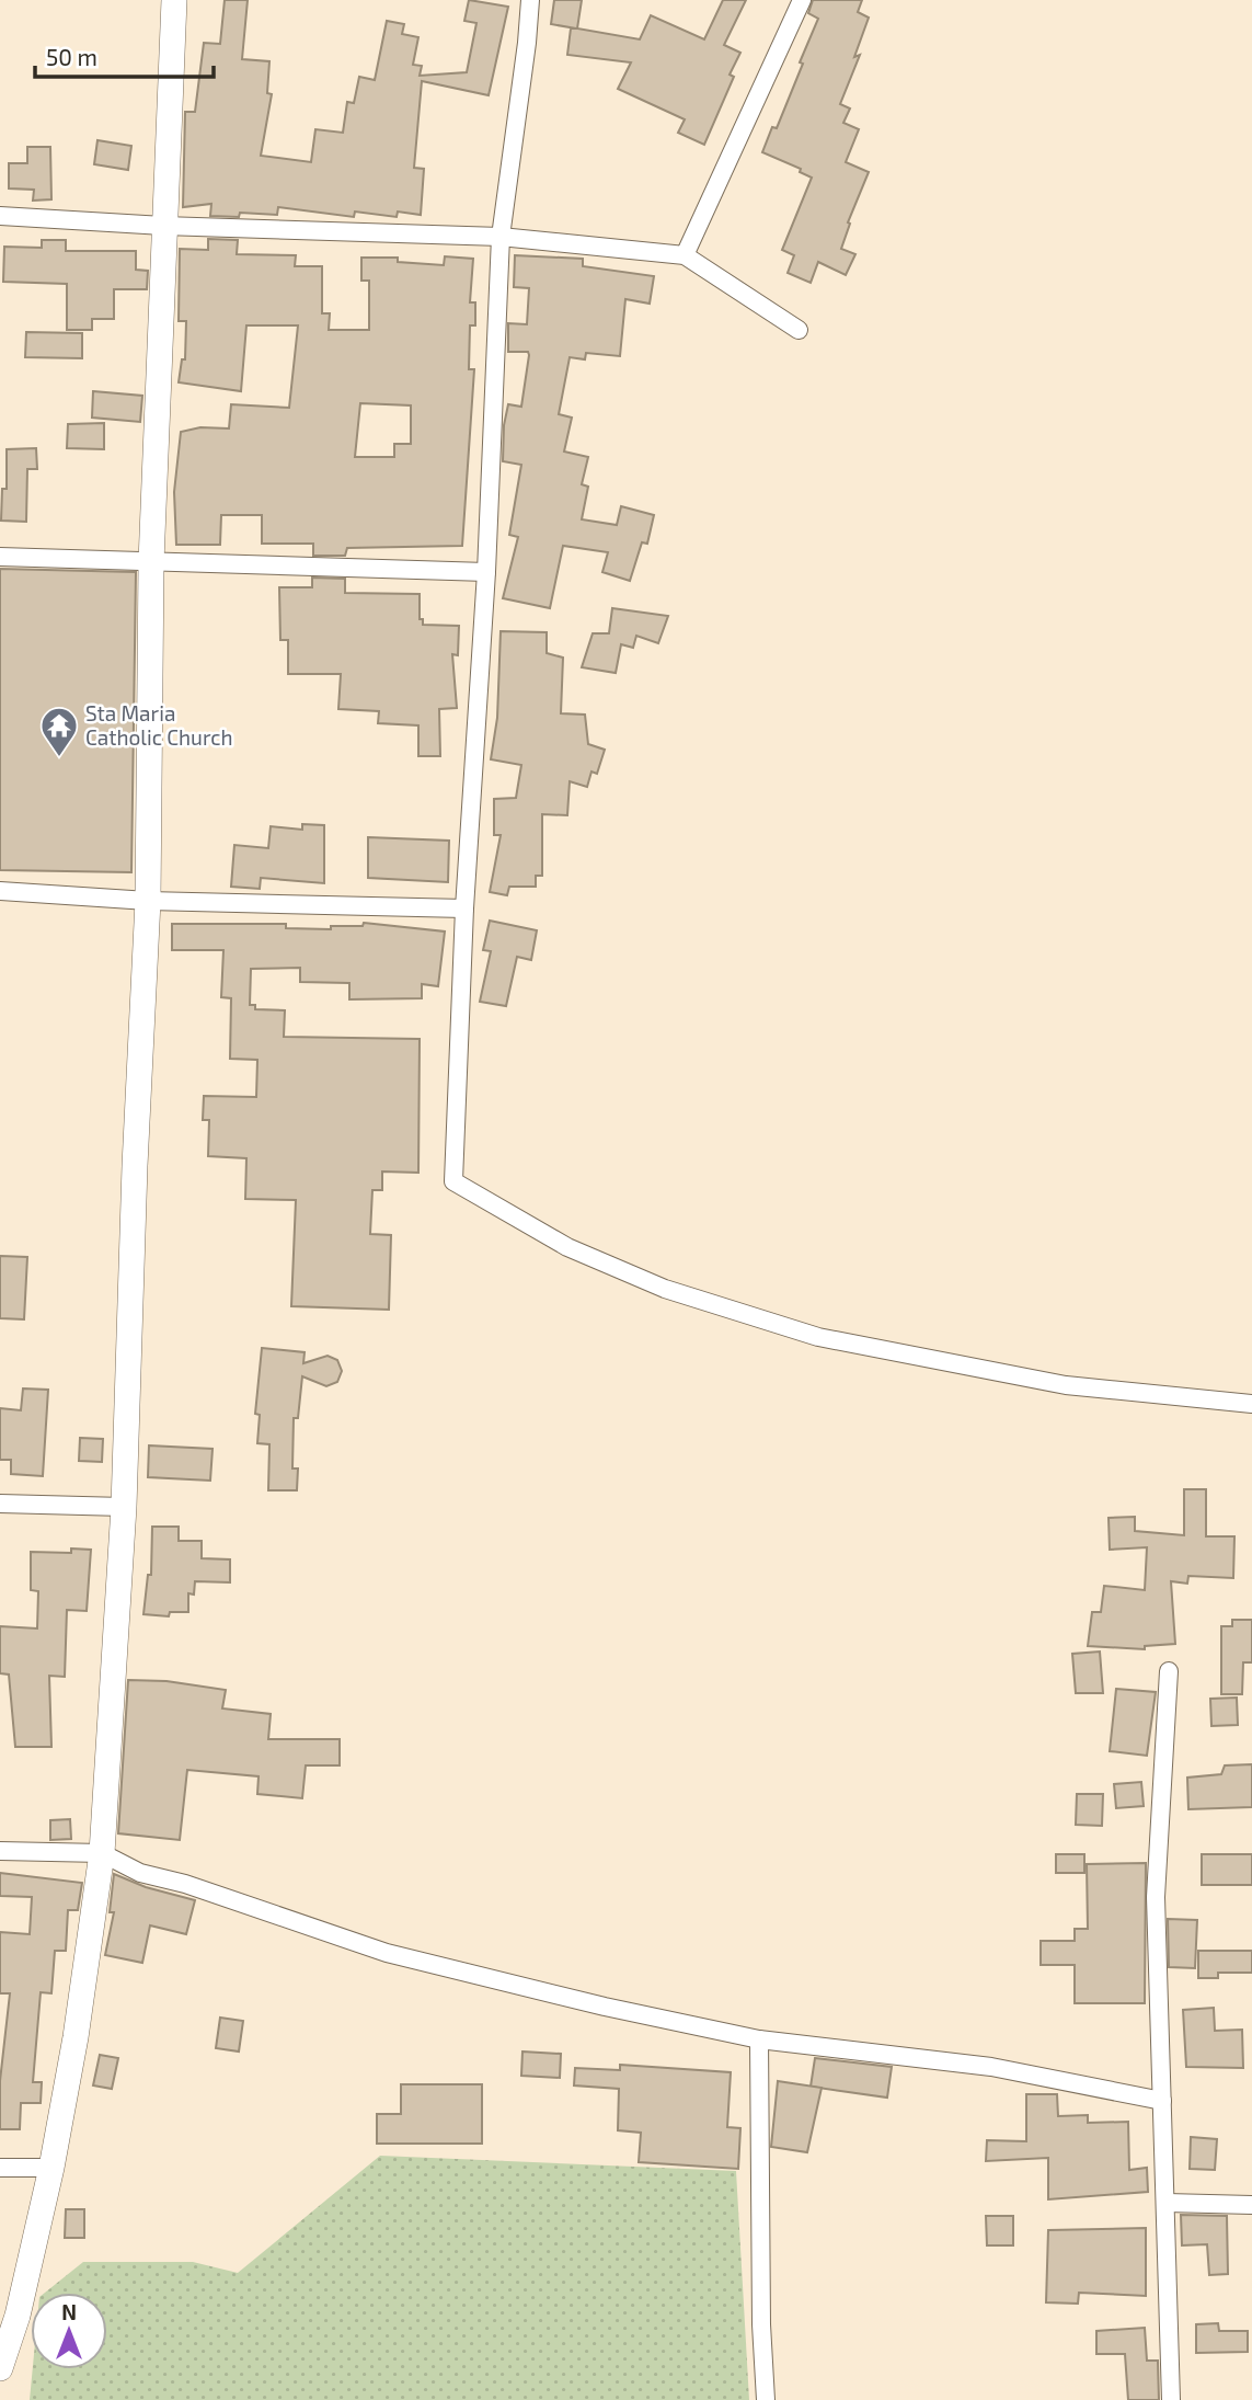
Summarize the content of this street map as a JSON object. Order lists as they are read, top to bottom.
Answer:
{
  "places": {
    "temple": ["Sta Maria Catholic Church"]
  },
  "scale_bar": "50 m",
  "north": "top"
}
